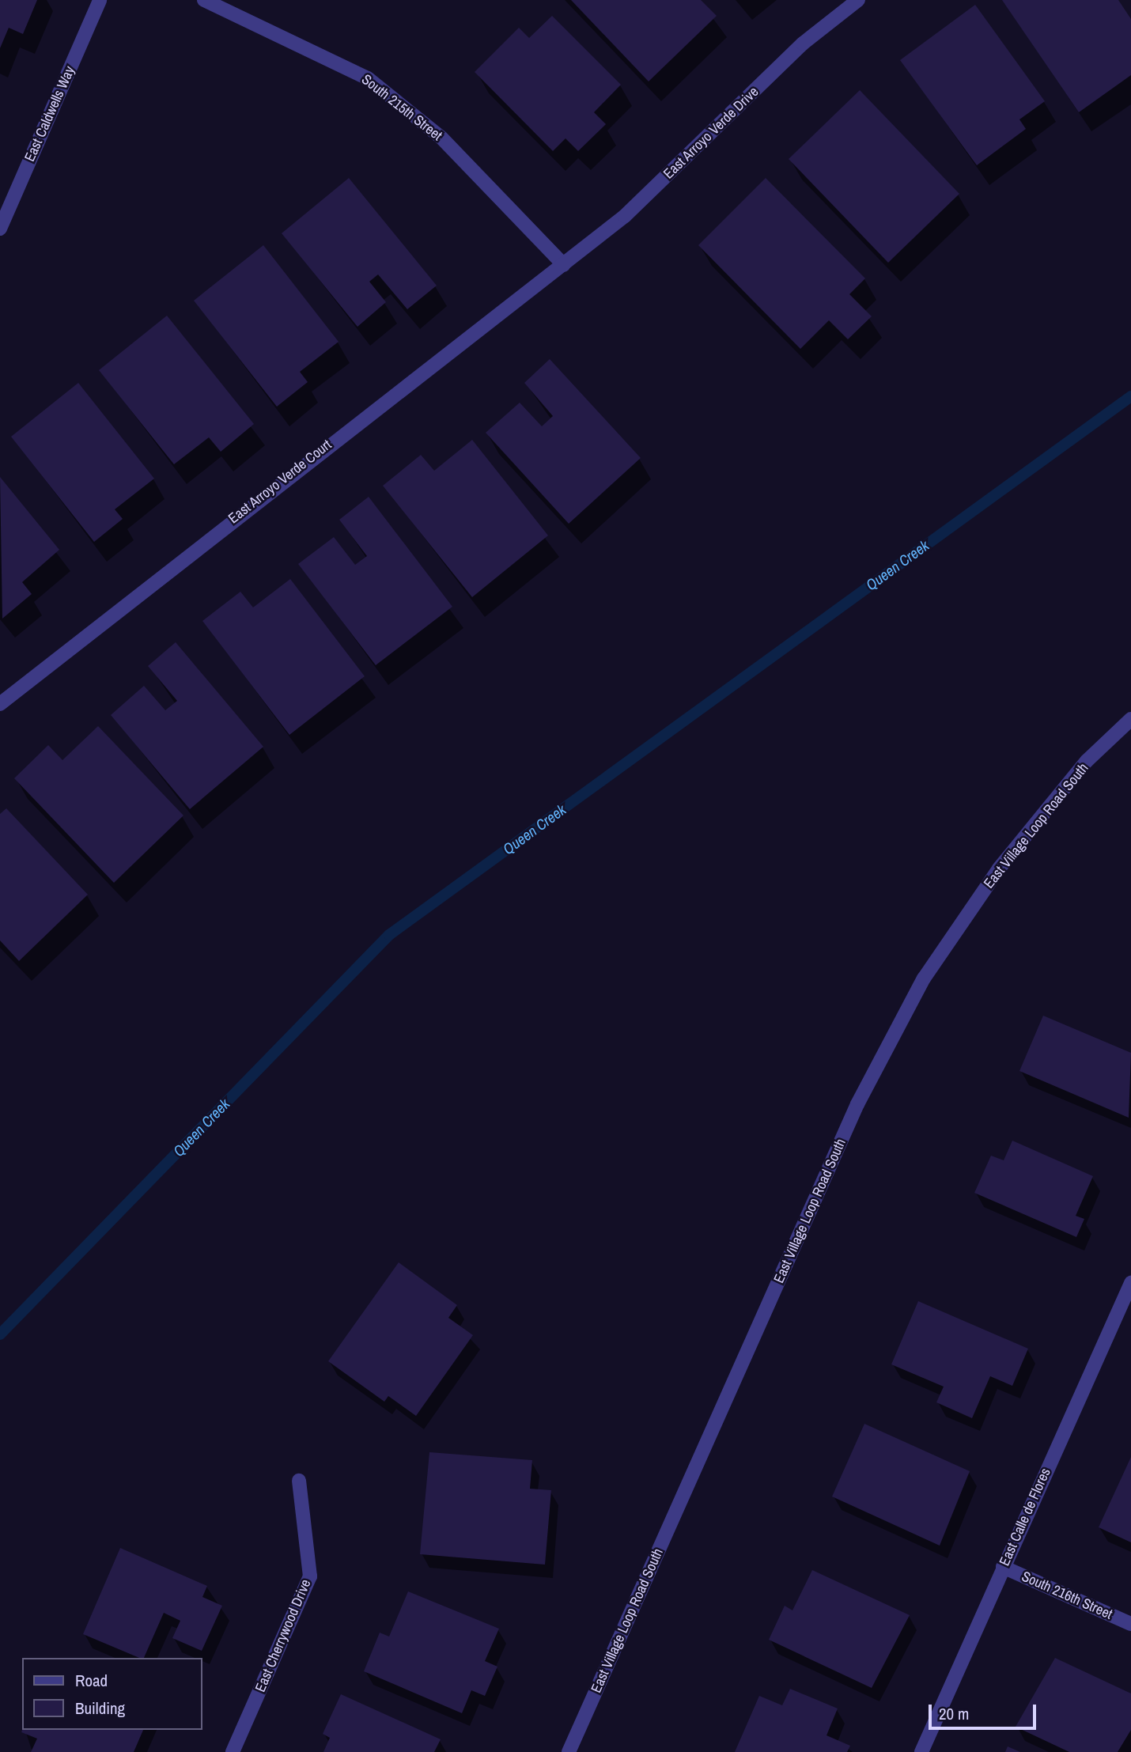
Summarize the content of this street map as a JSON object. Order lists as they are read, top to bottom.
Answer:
{
  "streets": {
    "street": [
      "South 215th Street",
      "East Caldwells Way",
      "East Arroyo Verde Drive",
      "East Arroyo Verde Court",
      "East Village Loop Road South",
      "East Calle de Flores",
      "South 216th Street",
      "East Cherrywood Drive"
    ]
  },
  "crossings": [
    ["South 215th Street", "East Arroyo Verde Drive"],
    ["South 215th Street", "East Arroyo Verde Court"],
    ["East Arroyo Verde Drive", "East Arroyo Verde Court"],
    ["East Calle de Flores", "South 216th Street"]
  ],
  "water": ["Queen Creek"],
  "legend": ["Road", "Building"],
  "scale_bar": "20 m"
}
